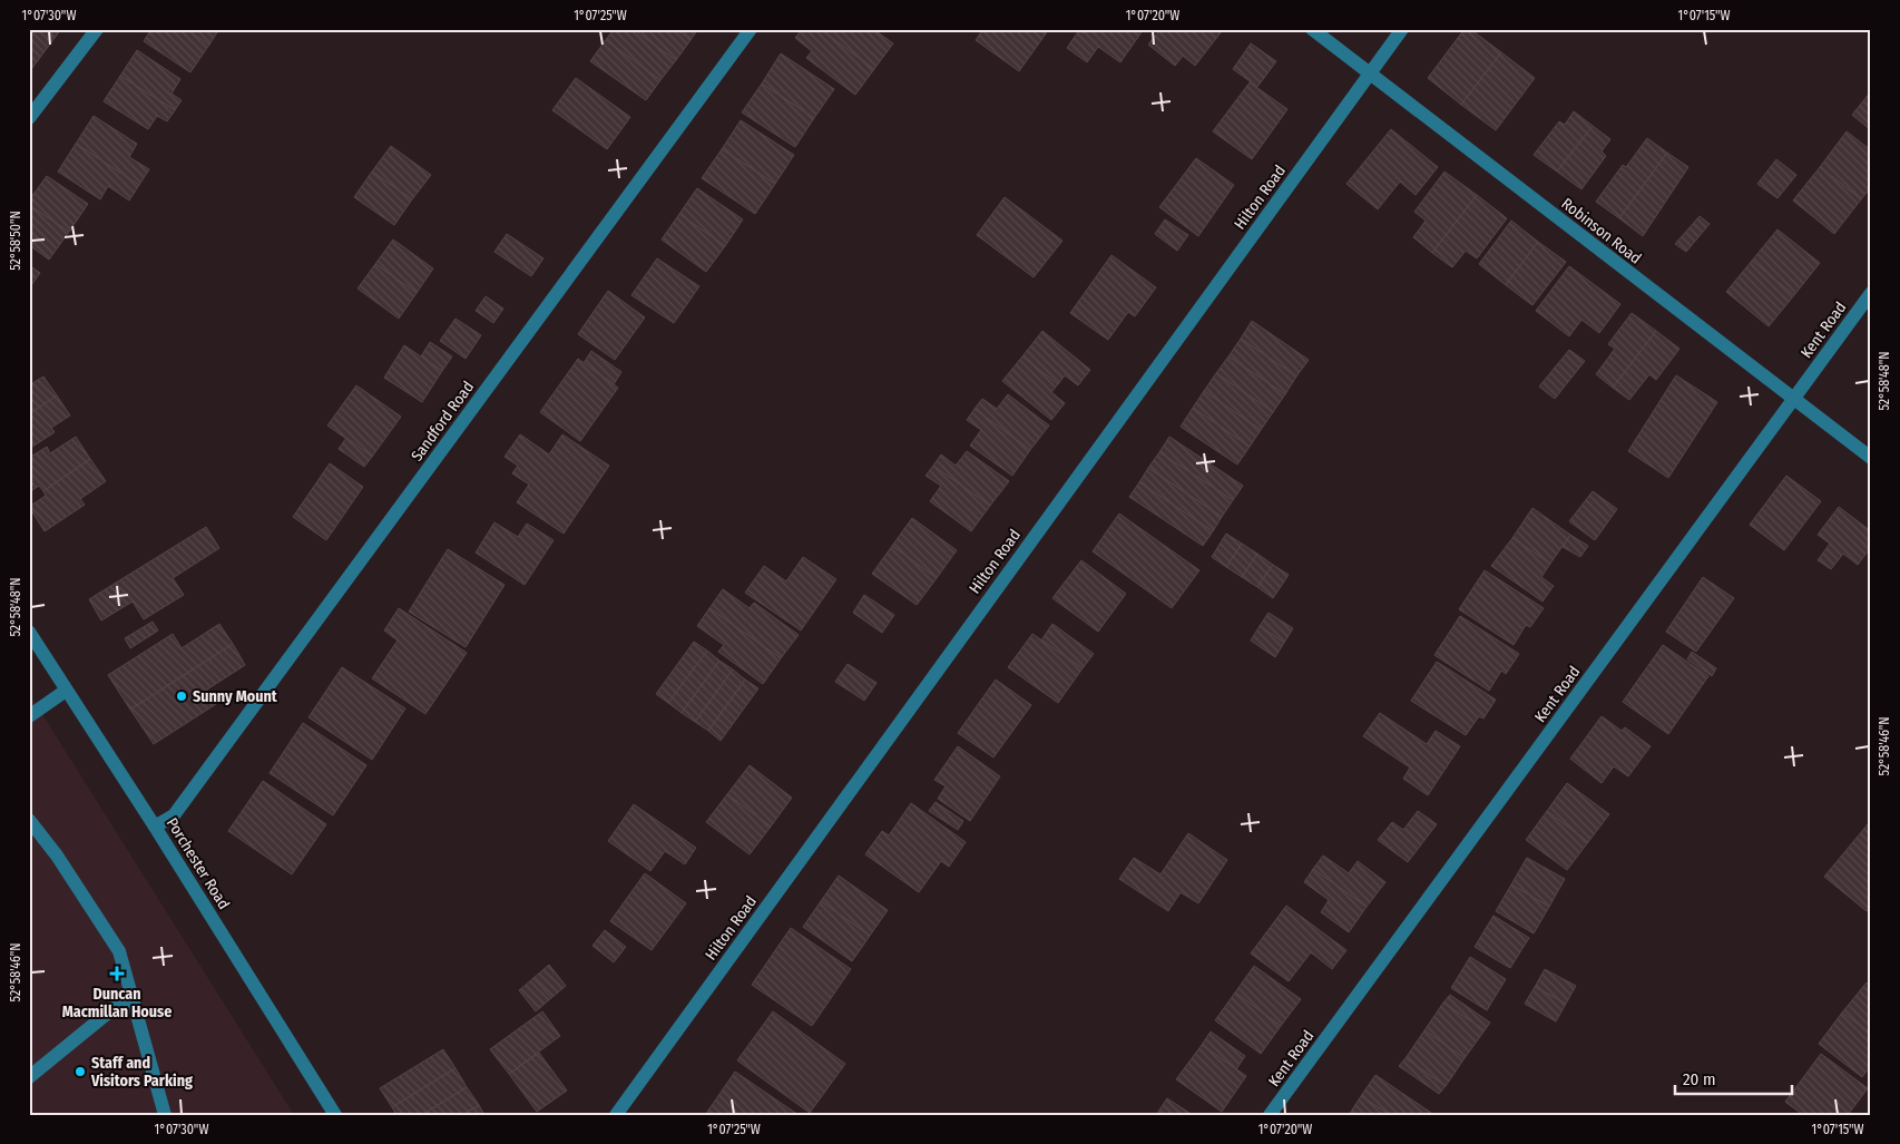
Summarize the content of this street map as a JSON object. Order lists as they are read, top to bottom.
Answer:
{
  "streets": {
    "street": [
      "Hilton Road",
      "Robinson Road",
      "Kent Road",
      "Sandford Road",
      "Porchester Road"
    ]
  },
  "crossings": [
    ["Hilton Road", "Robinson Road"],
    ["Robinson Road", "Kent Road"],
    ["Sandford Road", "Porchester Road"]
  ],
  "places": {
    "other": ["Sunny Mount", "Staff and Visitors Parking"],
    "health": ["Duncan Macmillan House"]
  },
  "scale_bar": "20 m",
  "coordinates": [
    "1°07'30\"W",
    "1°07'25\"W",
    "1°07'20\"W",
    "1°07'15\"W",
    "52°58'50\"N",
    "52°58'48\"N",
    "52°58'46\"N"
  ]
}
